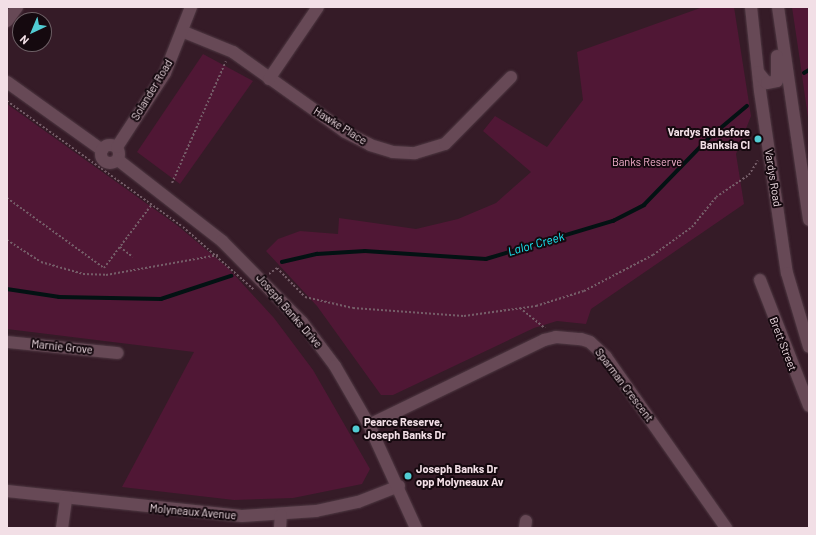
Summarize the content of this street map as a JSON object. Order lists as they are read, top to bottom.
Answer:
{
  "streets": {
    "street": [
      "Solander Road",
      "Hawke Place",
      "Vardys Road",
      "Joseph Banks Drive",
      "Brett Street",
      "Marnie Grove",
      "Sparman Crescent",
      "Molyneaux Avenue"
    ]
  },
  "crossings": [
    ["Solander Road", "Hawke Place"],
    ["Joseph Banks Drive", "Sparman Crescent"],
    ["Joseph Banks Drive", "Molyneaux Avenue"]
  ],
  "water": ["Lalor Creek"],
  "parks": ["Banks Reserve"],
  "places": ["Vardys Rd before Banksia Cl", "Pearce Reserve, Joseph Banks Dr", "Joseph Banks Dr opp Molyneaux Av"],
  "north": "bottom left"
}
